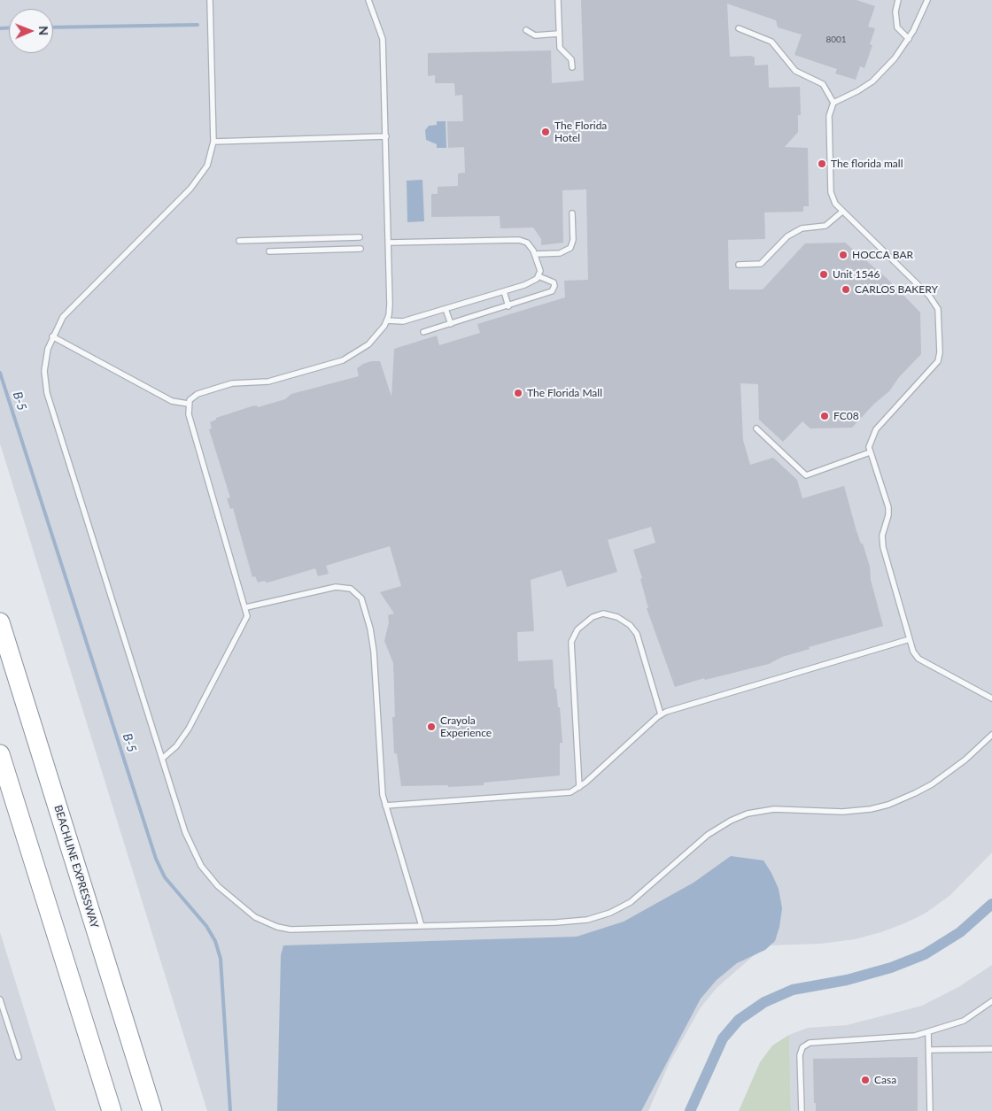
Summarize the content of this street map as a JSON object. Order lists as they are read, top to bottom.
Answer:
{
  "streets": {
    "highway": ["BEACHLINE EXPRESSWAY"]
  },
  "water": ["B-5"],
  "places": [
    "The Florida Hotel",
    "The florida mall",
    "HOCCA BAR",
    "Unit 1546",
    "CARLOS BAKERY",
    "The Florida Mall",
    "FC08",
    "Crayola Experience",
    "Casa"
  ],
  "house_numbers": ["8001"],
  "north": "right"
}
